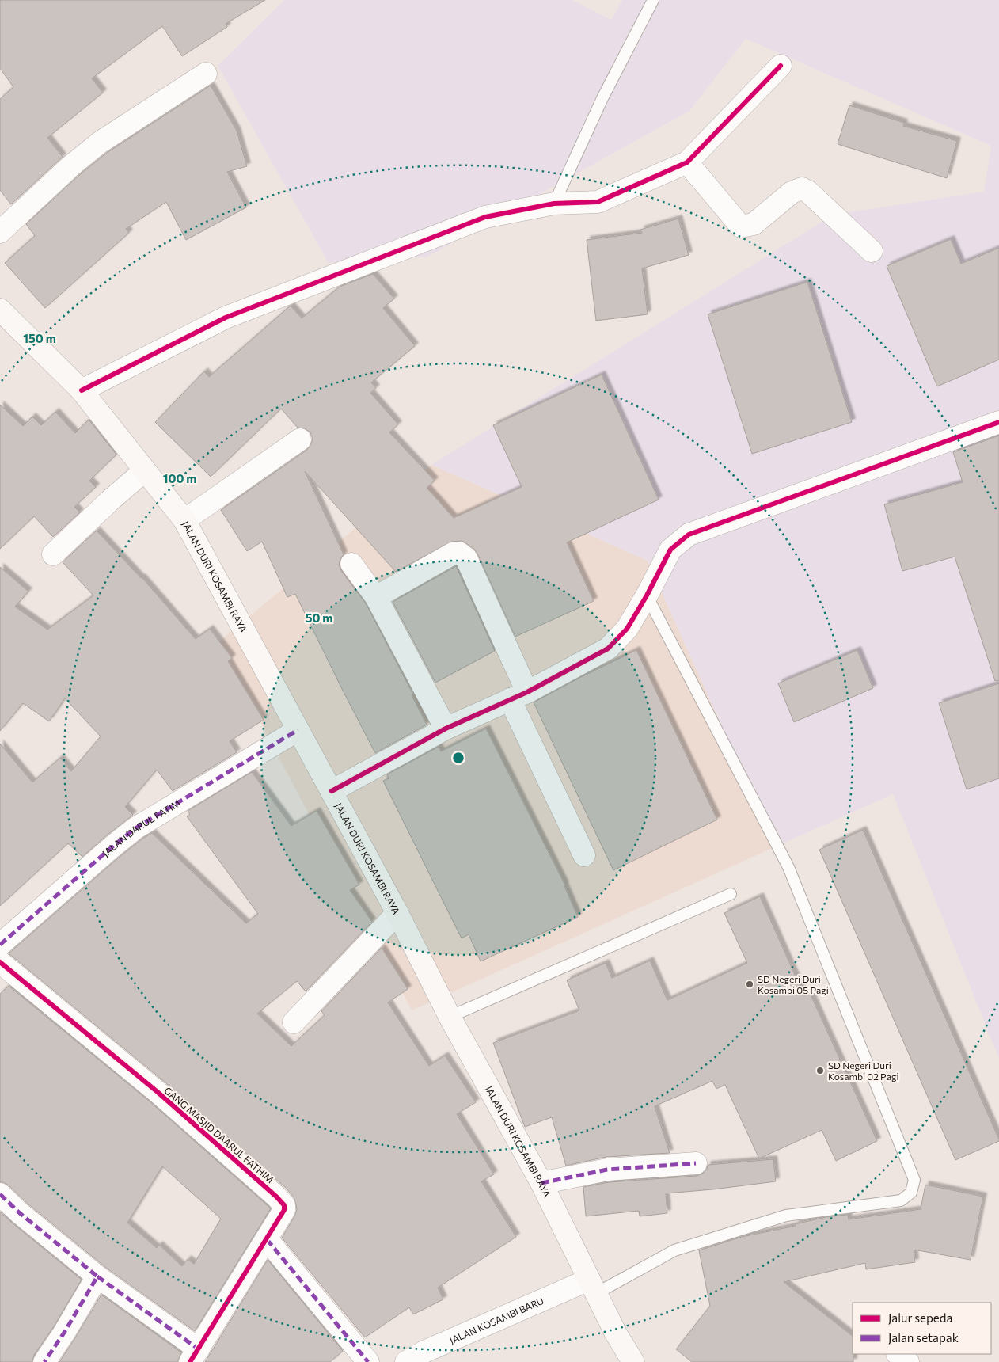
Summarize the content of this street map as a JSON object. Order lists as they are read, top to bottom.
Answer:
{
  "streets": {
    "main road": ["JALAN DURI KOSAMBI RAYA"],
    "street": ["JALAN DARUL FATIM", "GANG MASJID DAARUL FATHIM", "JALAN KOSAMBI BARU"]
  },
  "crossings": [
    ["JALAN DURI KOSAMBI RAYA", "JALAN DARUL FATIM"],
    ["JALAN DURI KOSAMBI RAYA", "JALAN KOSAMBI BARU"]
  ],
  "places": ["SD Negeri Duri Kosambi 05 Pagi", "SD Negeri Duri Kosambi 02 Pagi"],
  "legend": ["Jalur sepeda", "Jalan setapak"],
  "rings": ["150 m", "100 m", "50 m"]
}
